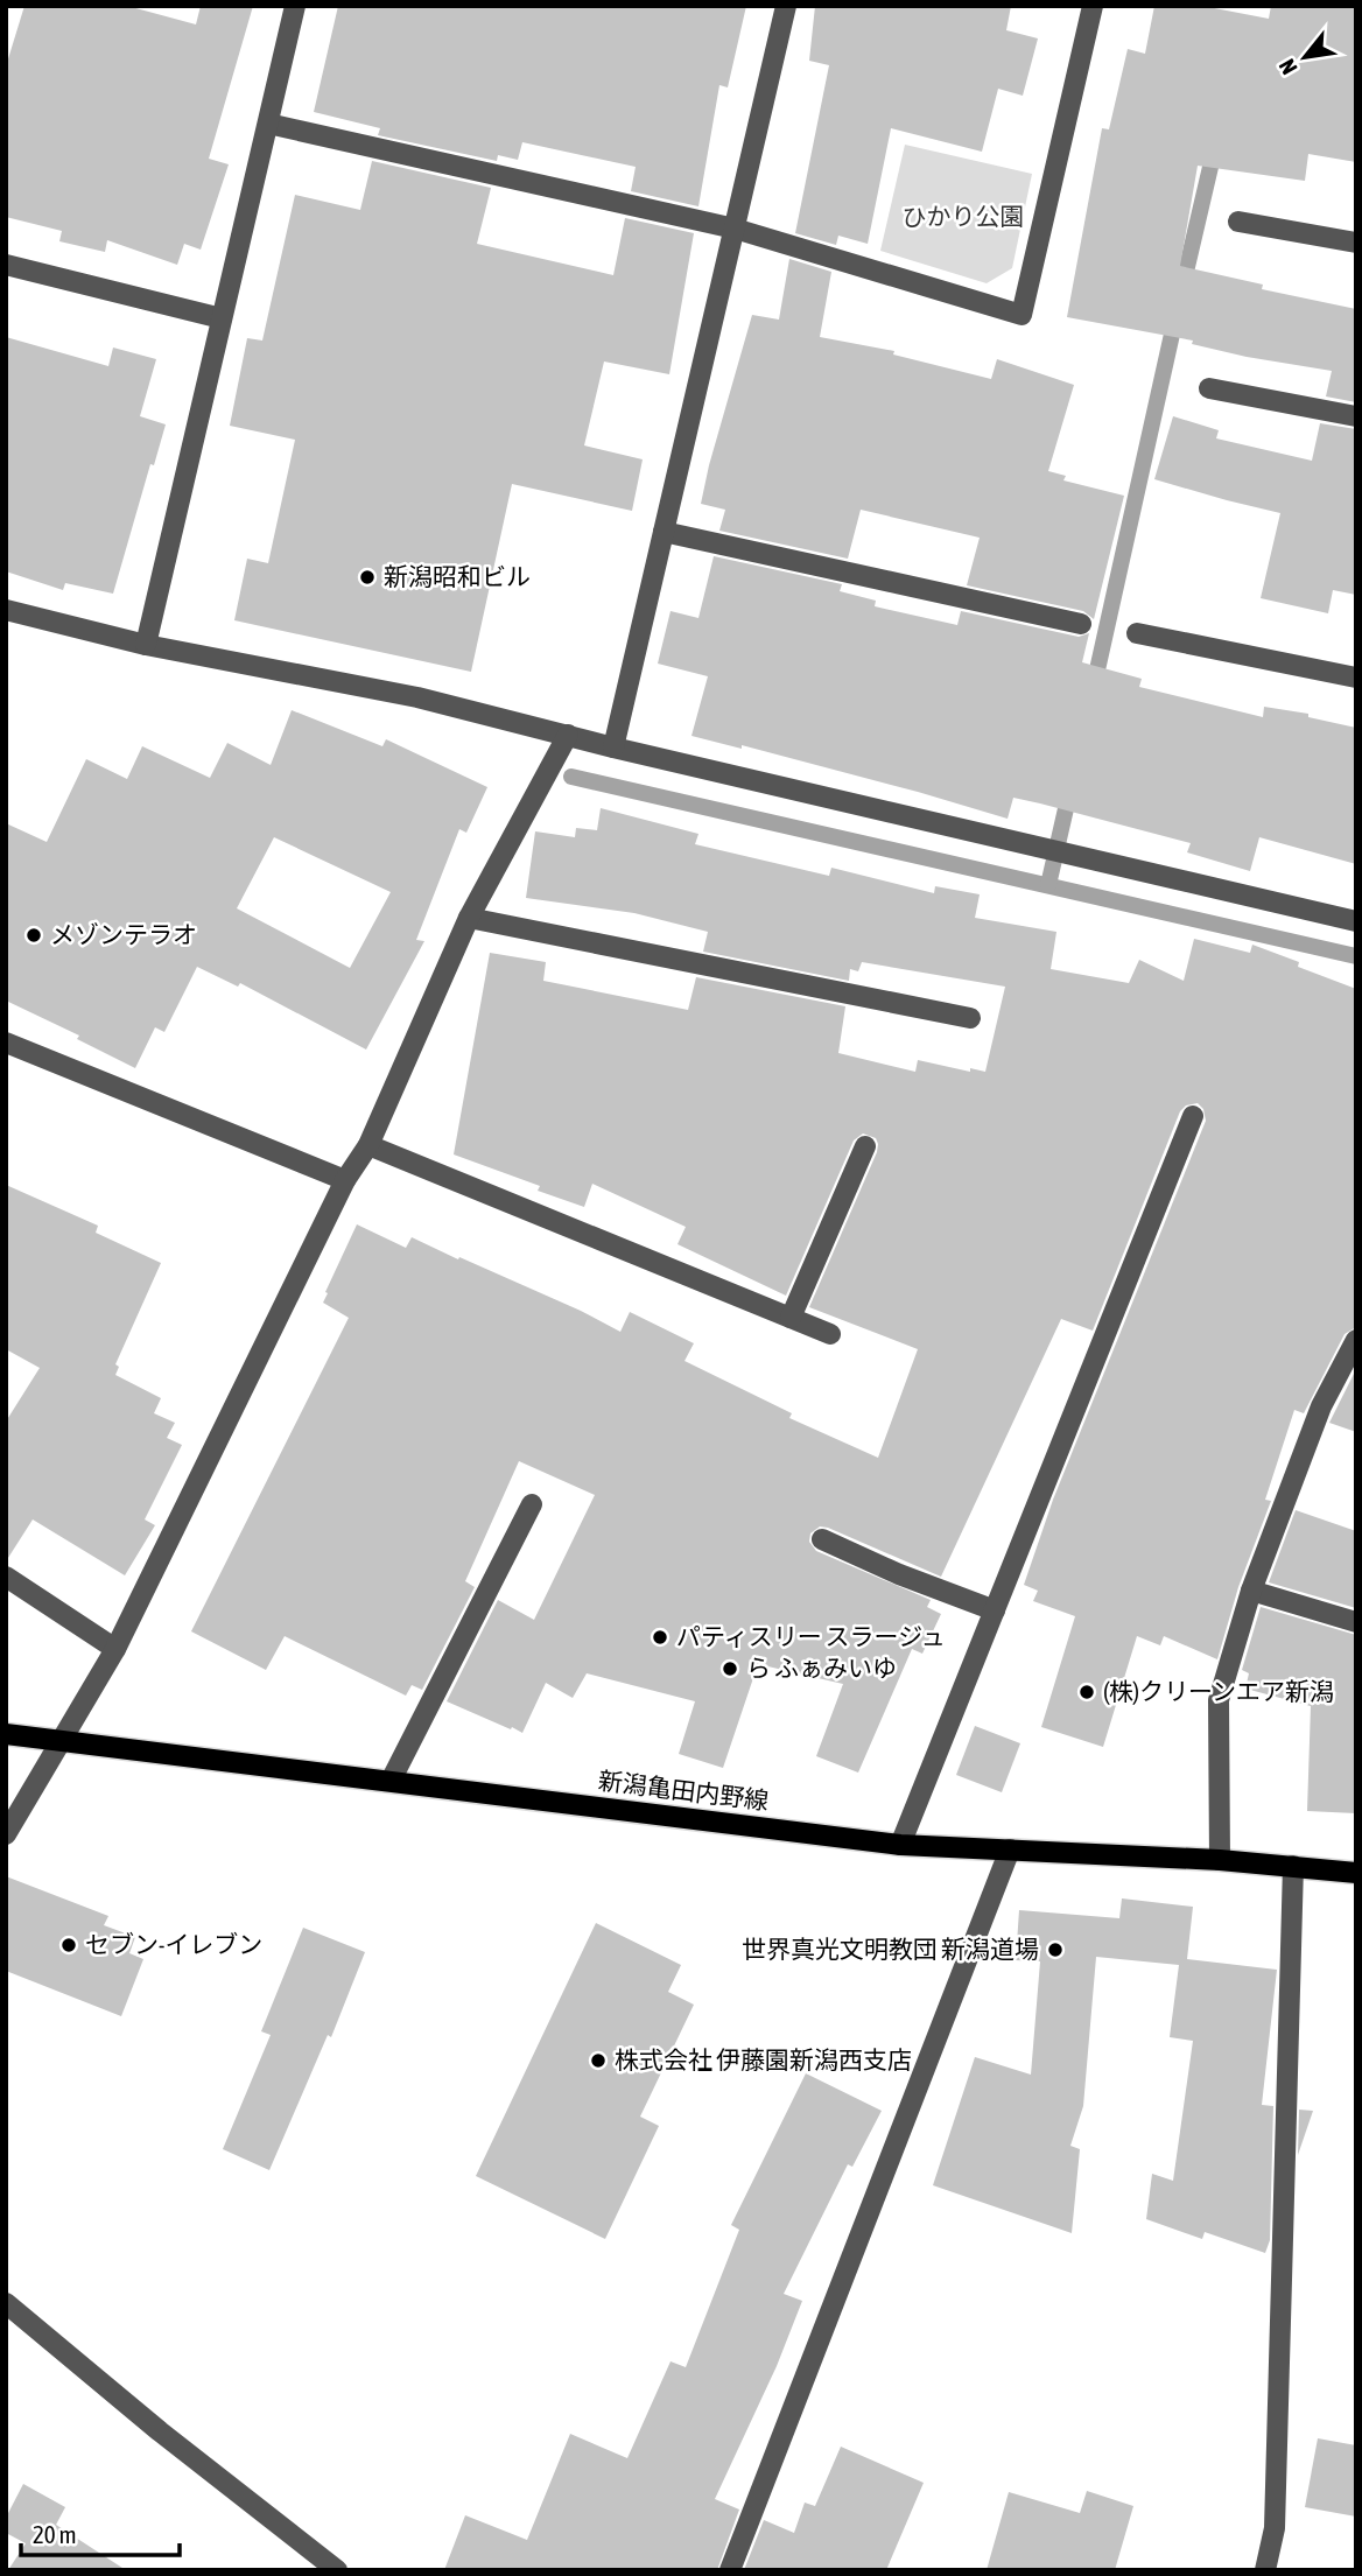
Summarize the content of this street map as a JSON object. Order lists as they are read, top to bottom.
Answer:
{
  "streets": {
    "main road": ["新潟亀田内野線"]
  },
  "parks": ["ひかり公園"],
  "places": [
    "新潟昭和ビル",
    "メゾンテラオ",
    "パティスリー スラージュ",
    "ら ふぁみいゆ",
    "(株)クリーンエア新潟",
    "セブン-イレブン",
    "世界真光文明教団 新潟道場",
    "株式会社 伊藤園新潟西支店"
  ],
  "scale_bar": "20 m",
  "north": "bottom left"
}
